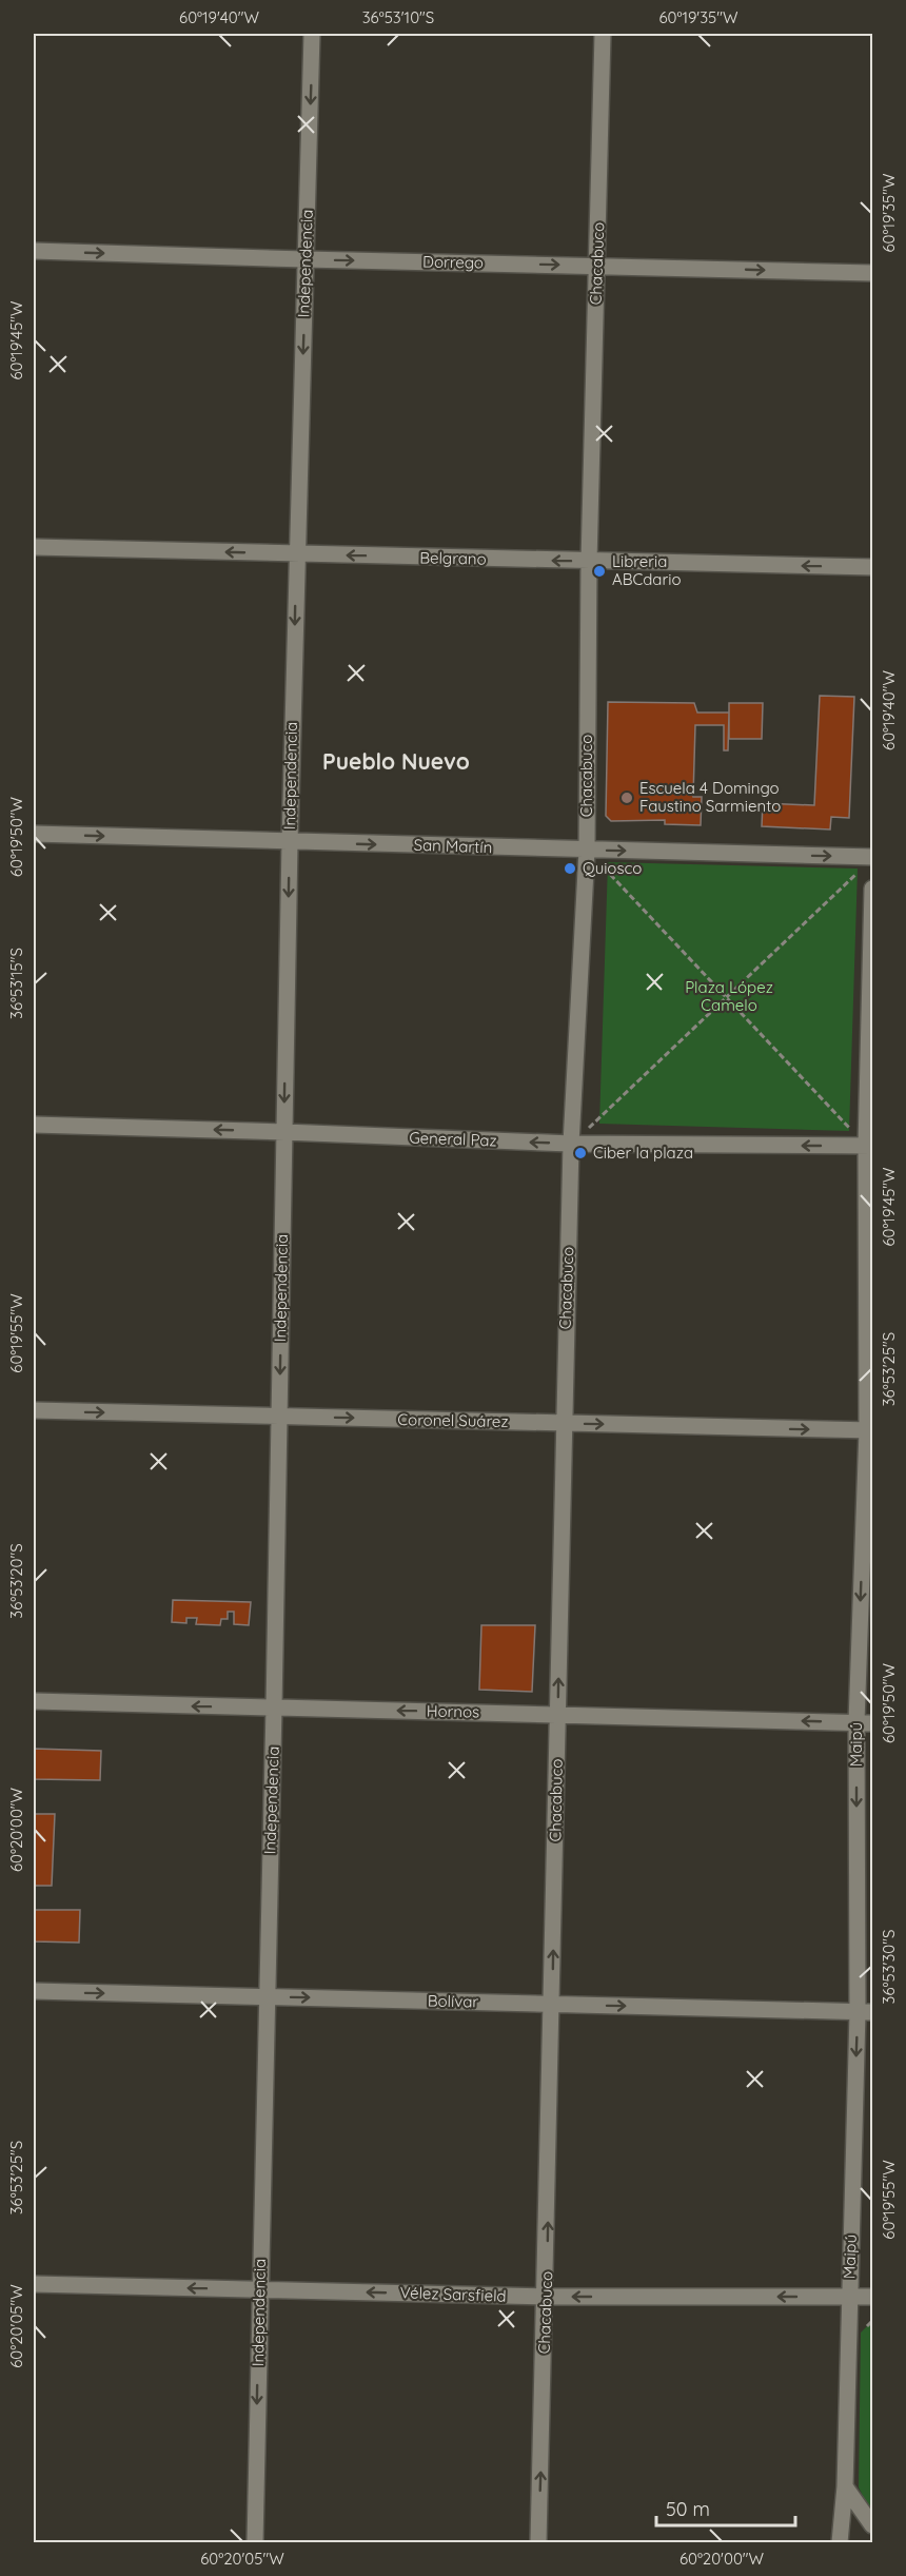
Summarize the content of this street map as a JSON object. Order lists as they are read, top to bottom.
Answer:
{
  "streets": {
    "street": [
      "Dorrego",
      "Independencia",
      "Chacabuco",
      "Belgrano",
      "San Martín",
      "General Paz",
      "Coronel Suárez",
      "Hornos",
      "Maipú",
      "Bolívar",
      "Vélez Sarsfield"
    ]
  },
  "crossings": [
    ["Dorrego", "Independencia"],
    ["Dorrego", "Chacabuco"],
    ["Independencia", "Belgrano"],
    ["Independencia", "San Martín"],
    ["Independencia", "General Paz"],
    ["Independencia", "Coronel Suárez"],
    ["Independencia", "Hornos"],
    ["Independencia", "Bolívar"],
    ["Independencia", "Vélez Sarsfield"],
    ["Chacabuco", "Belgrano"],
    ["Chacabuco", "San Martín"],
    ["Chacabuco", "General Paz"],
    ["Chacabuco", "Coronel Suárez"],
    ["Chacabuco", "Hornos"],
    ["Chacabuco", "Bolívar"],
    ["Chacabuco", "Vélez Sarsfield"],
    ["General Paz", "Maipú"],
    ["Coronel Suárez", "Maipú"],
    ["Hornos", "Maipú"],
    ["Maipú", "Bolívar"],
    ["Maipú", "Vélez Sarsfield"]
  ],
  "one_way": [
    "Dorrego",
    "Independencia",
    "Chacabuco",
    "Belgrano",
    "San Martín",
    "General Paz",
    "Coronel Suárez",
    "Hornos",
    "Maipú",
    "Bolívar",
    "Vélez Sarsfield"
  ],
  "districts": ["Pueblo Nuevo"],
  "parks": ["Plaza López Camelo"],
  "places": [
    "Libreria ABCdario",
    "Escuela 4 Domingo Faustino Sarmiento",
    "Quiosco",
    "Ciber la plaza"
  ],
  "scale_bar": "50 m",
  "coordinates": [
    "60°19'40\"W",
    "36°53'10\"S",
    "60°19'35\"W",
    "60°19'45\"W",
    "60°19'50\"W",
    "36°53'15\"S",
    "60°19'55\"W",
    "36°53'25\"S",
    "36°53'20\"S",
    "60°20'00\"W",
    "36°53'30\"S",
    "60°20'05\"W"
  ]
}
